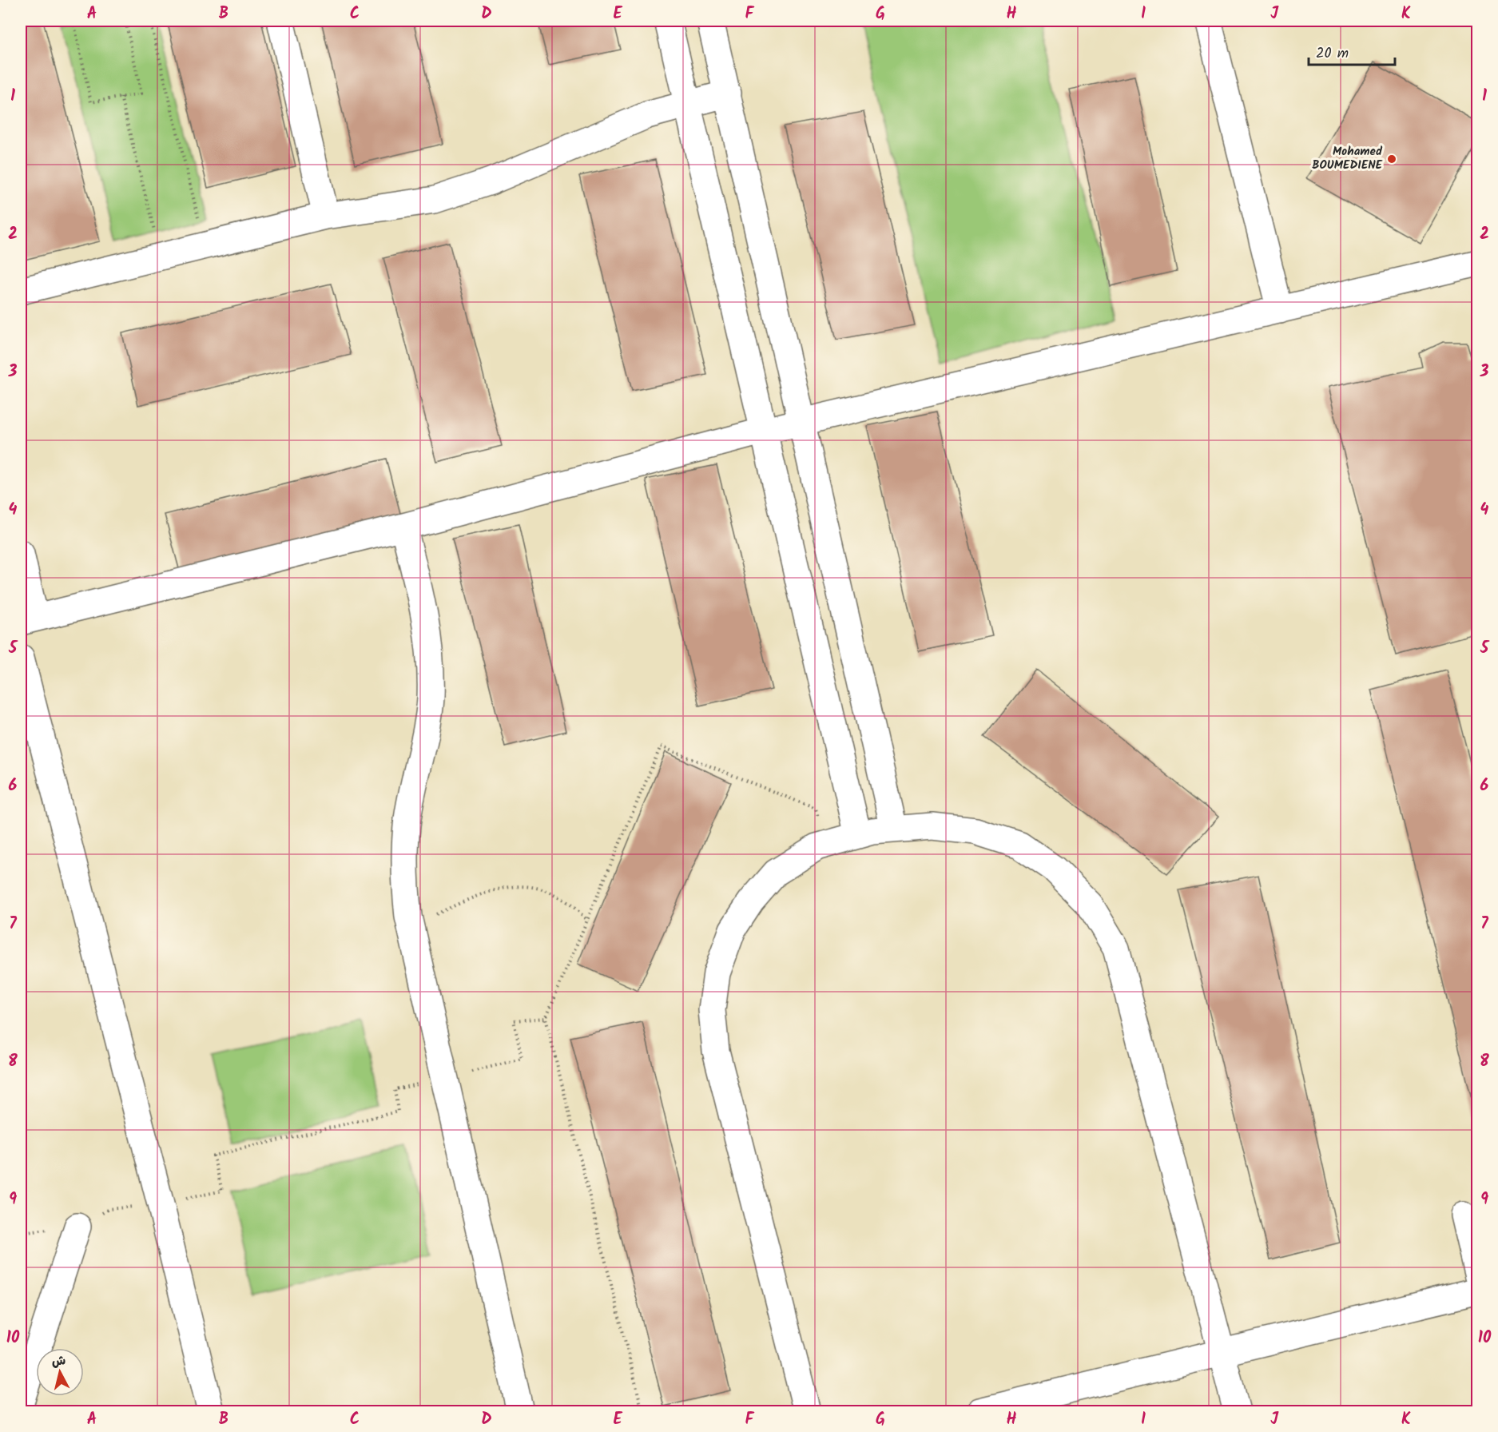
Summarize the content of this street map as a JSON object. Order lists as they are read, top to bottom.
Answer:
{
  "places": ["Mohamed BOUMEDIENE"],
  "scale_bar": "20 m",
  "north": "top",
  "grid": {
    "columns": [
      "A",
      "B",
      "C",
      "D",
      "E",
      "F",
      "G",
      "H",
      "I",
      "J",
      "K"
    ],
    "rows": [
      "1",
      "2",
      "3",
      "4",
      "5",
      "6",
      "7",
      "8",
      "9",
      "10"
    ]
  }
}
